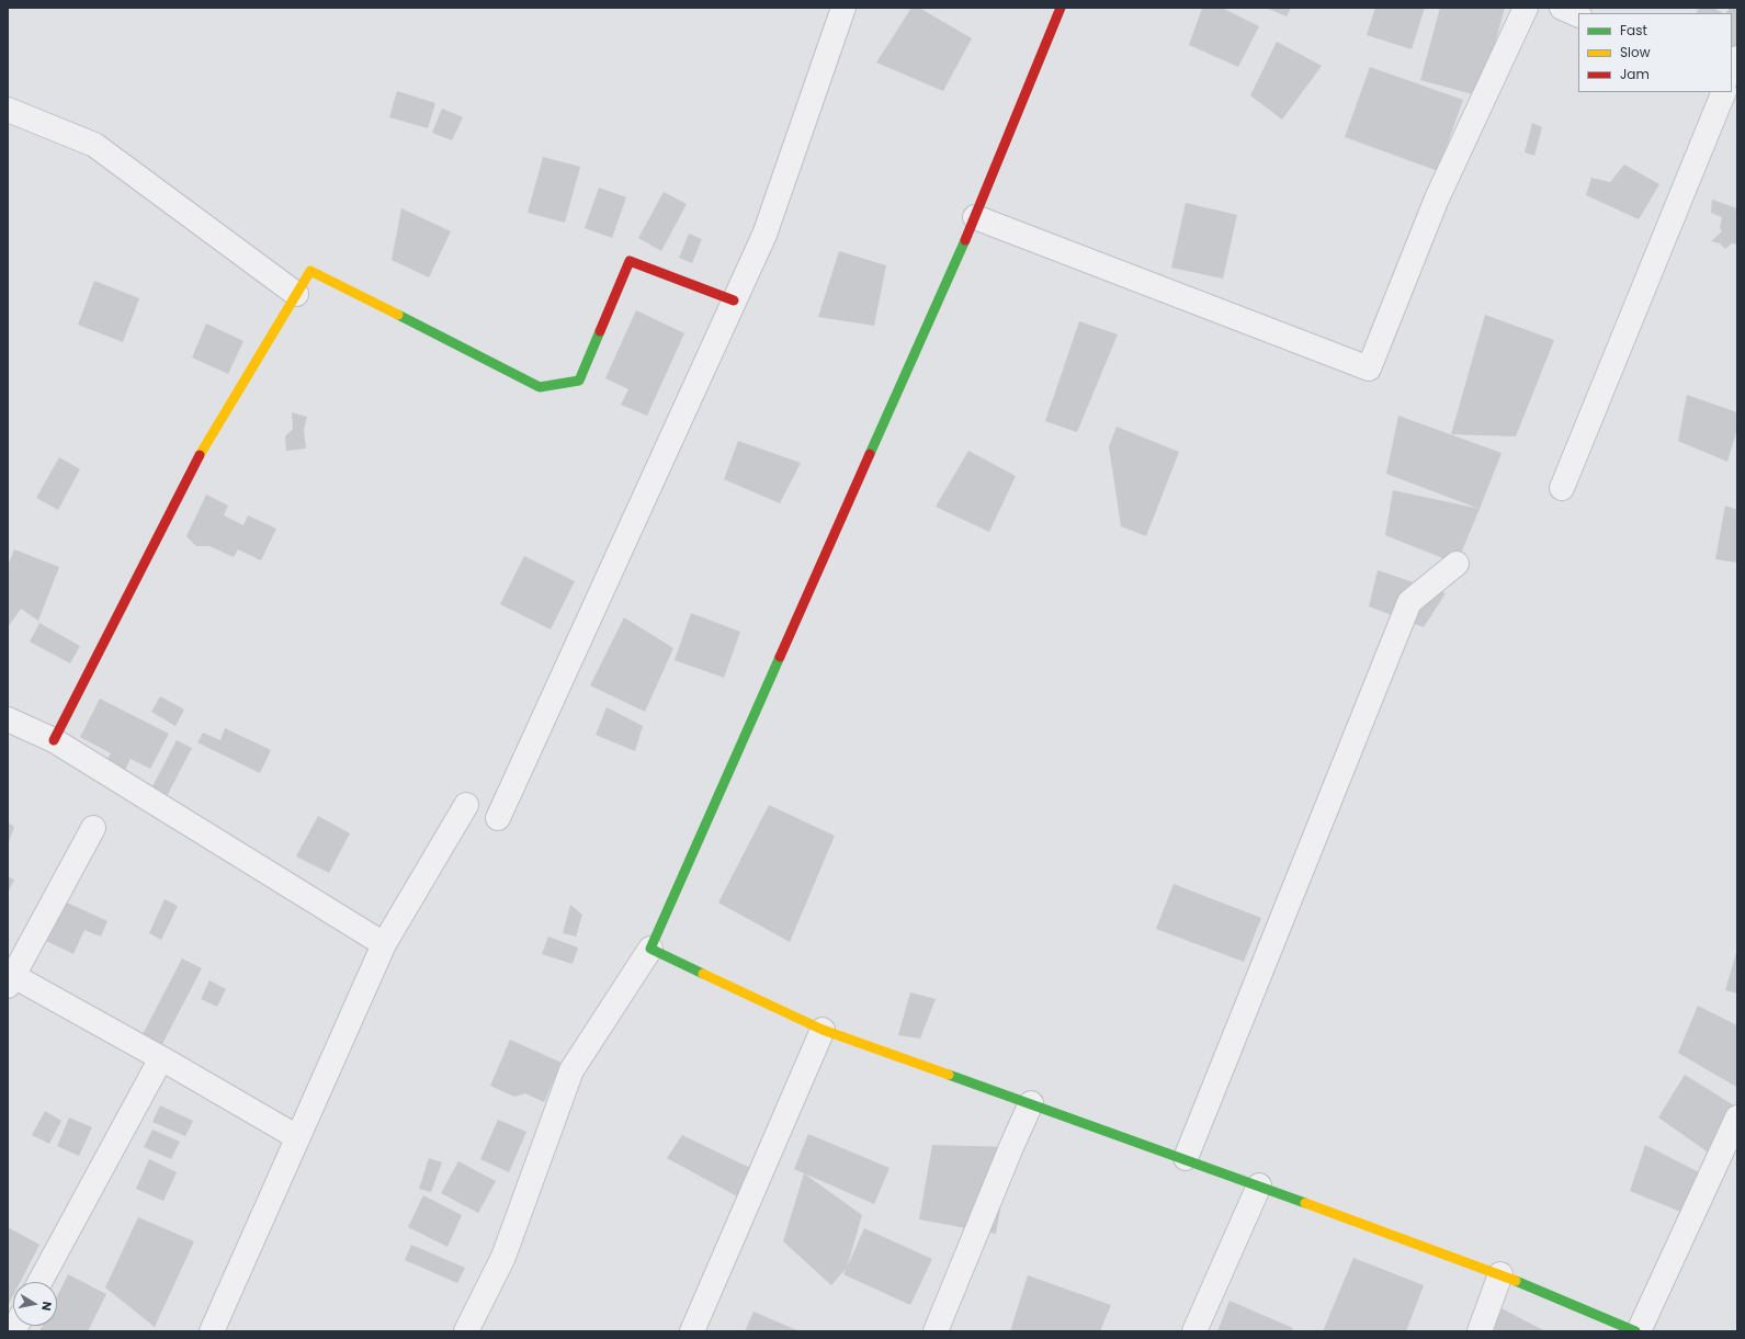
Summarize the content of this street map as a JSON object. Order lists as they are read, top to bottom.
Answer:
{
  "legend": ["Fast", "Slow", "Jam"],
  "north": "right"
}
